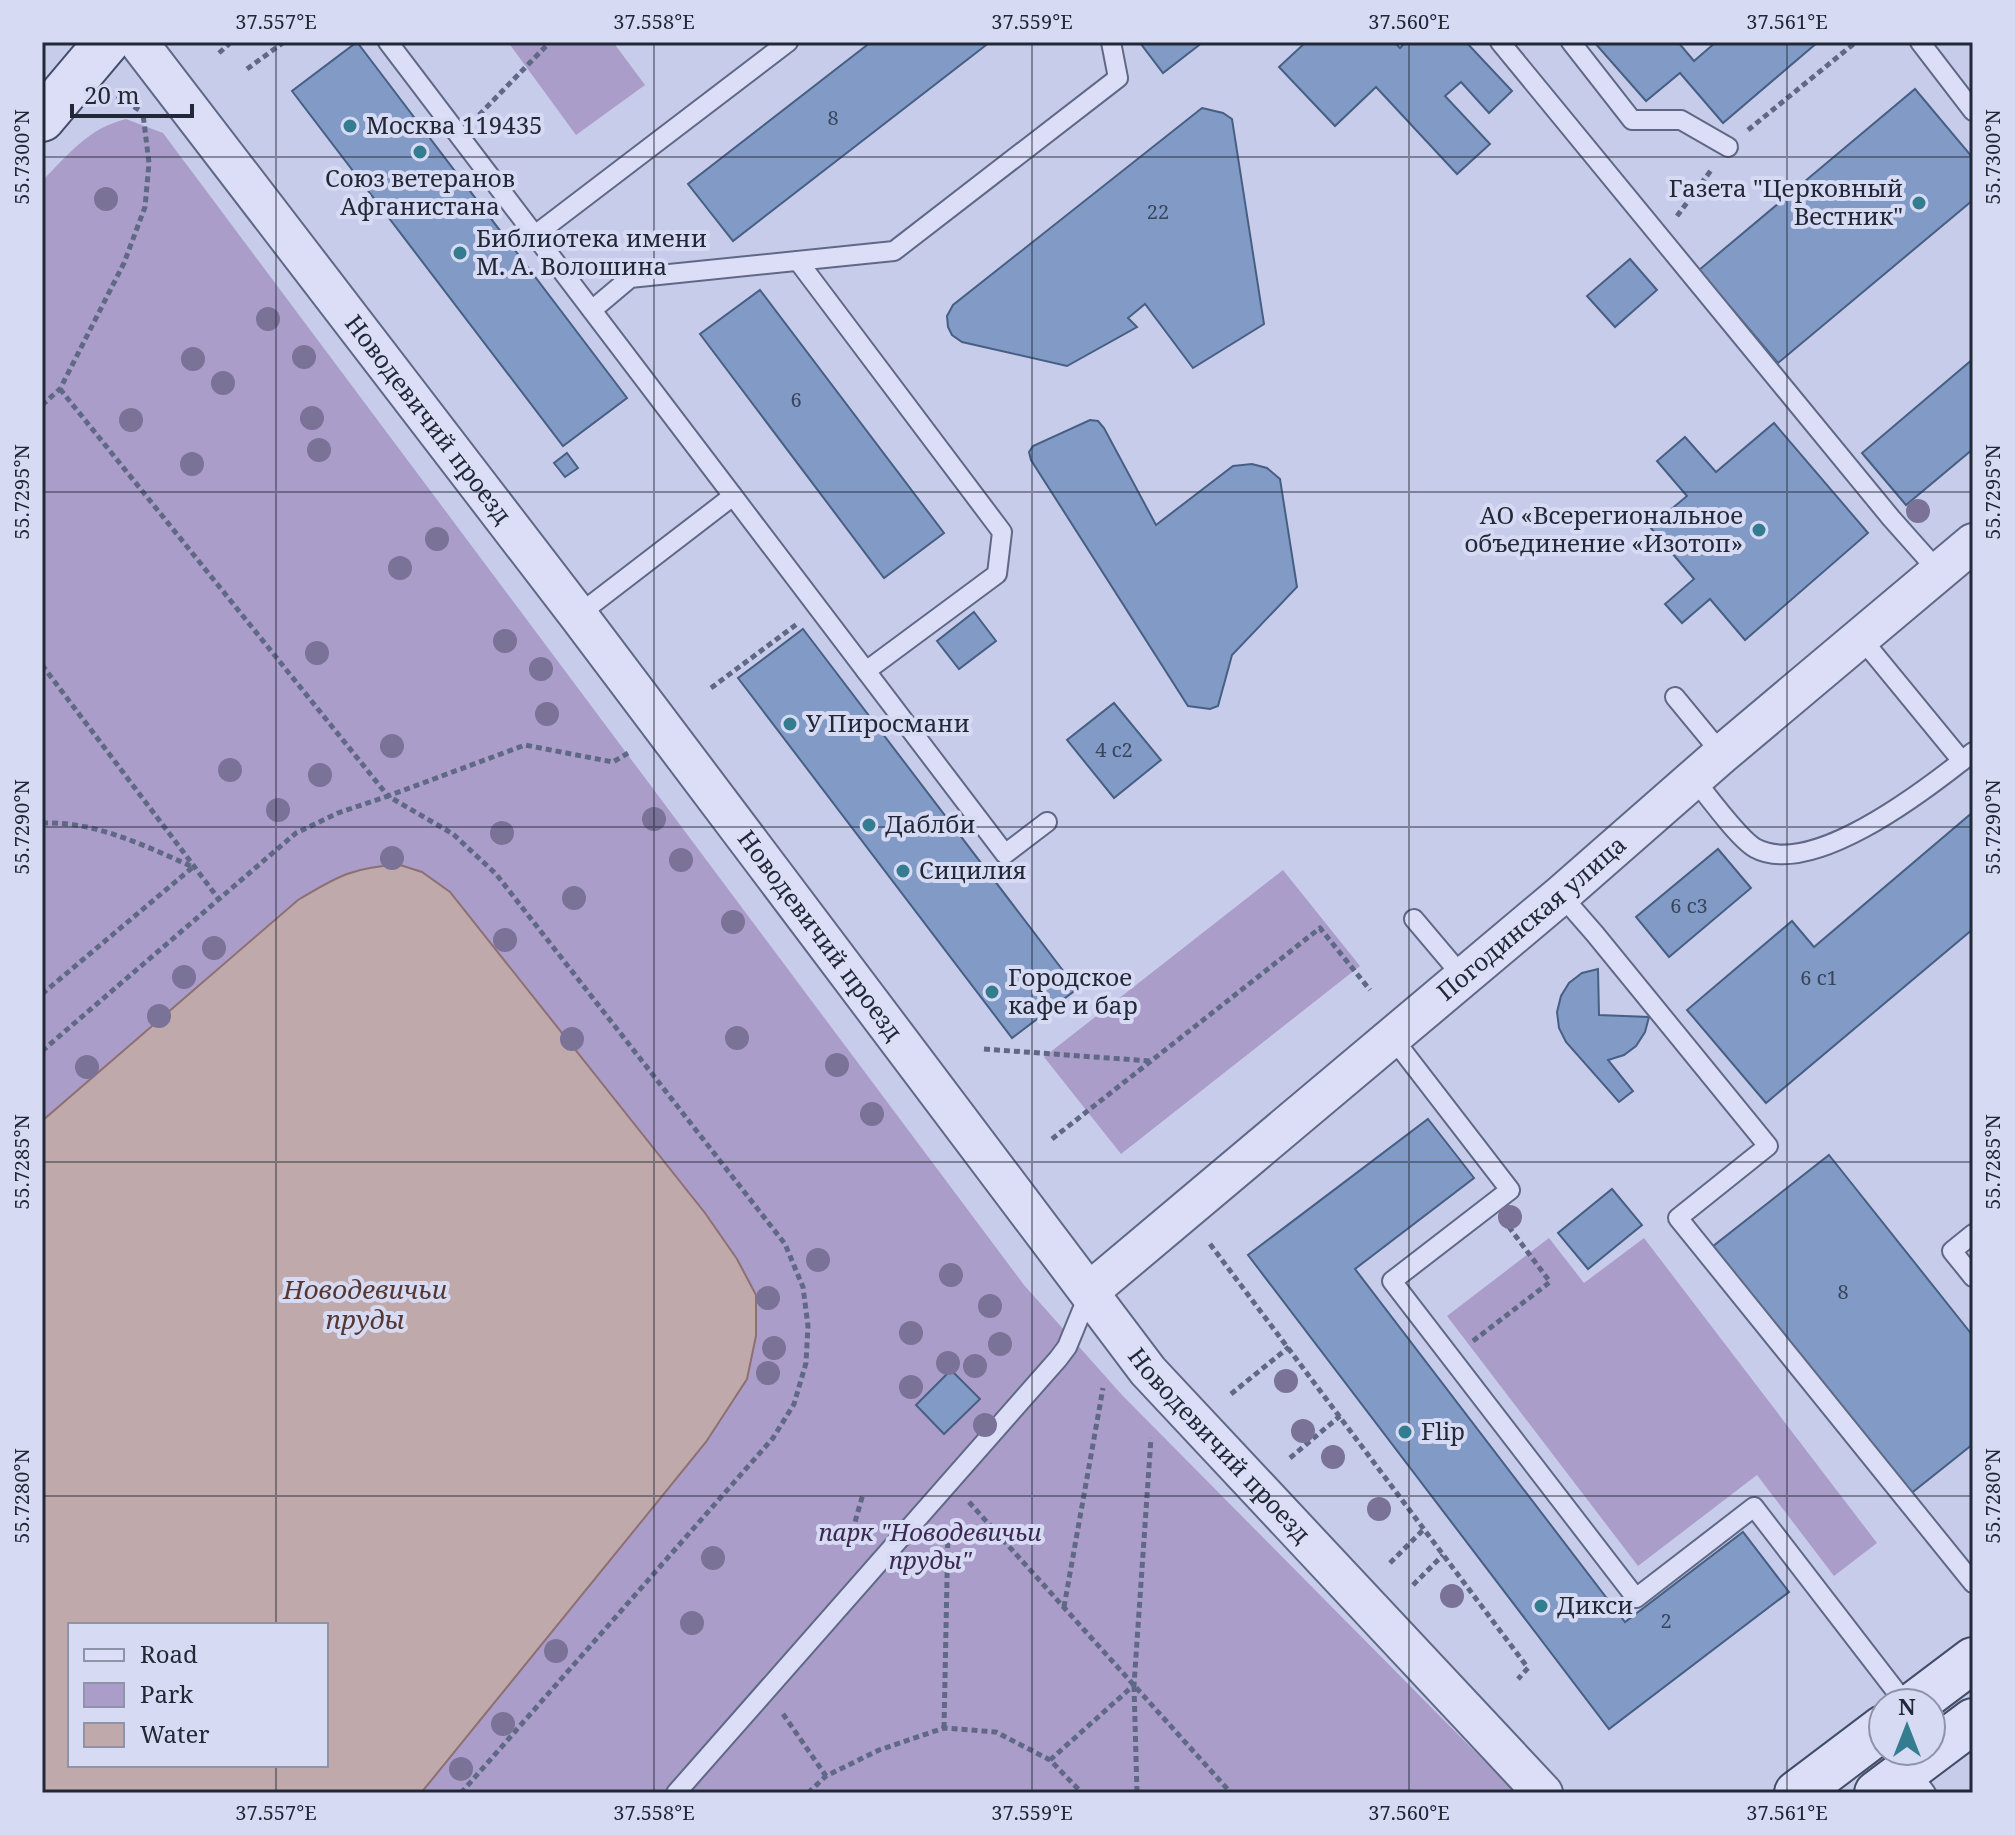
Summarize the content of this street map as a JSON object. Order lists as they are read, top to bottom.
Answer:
{
  "streets": {
    "street": ["Новодевичий проезд", "Погодинская улица"]
  },
  "crossings": [
    ["Новодевичий проезд", "Погодинская улица"]
  ],
  "water": ["Новодевичьи пруды"],
  "parks": ["парк \"Новодевичьи пруды\""],
  "places": [
    "Москва 119435",
    "Союз ветеранов Афганистана",
    "Газета \"Церковный Вестник\"",
    "Библиотека имени М. А. Волошина",
    "АО «Всерегиональное объединение «Изотоп»",
    "У Пиросмани",
    "Даблби",
    "Сицилия",
    "Городское кафе и бар",
    "Flip",
    "Дикси"
  ],
  "house_numbers": [
    "8",
    "22",
    "6",
    "4 с2",
    "6 с3",
    "6 с1",
    "8",
    "2"
  ],
  "legend": ["Road", "Park", "Water"],
  "scale_bar": "20 m",
  "north": "top",
  "coordinates": [
    "37.557°E",
    "37.558°E",
    "37.559°E",
    "37.560°E",
    "37.561°E",
    "55.7300°N",
    "55.7295°N",
    "55.7290°N",
    "55.7285°N",
    "55.7280°N"
  ]
}
